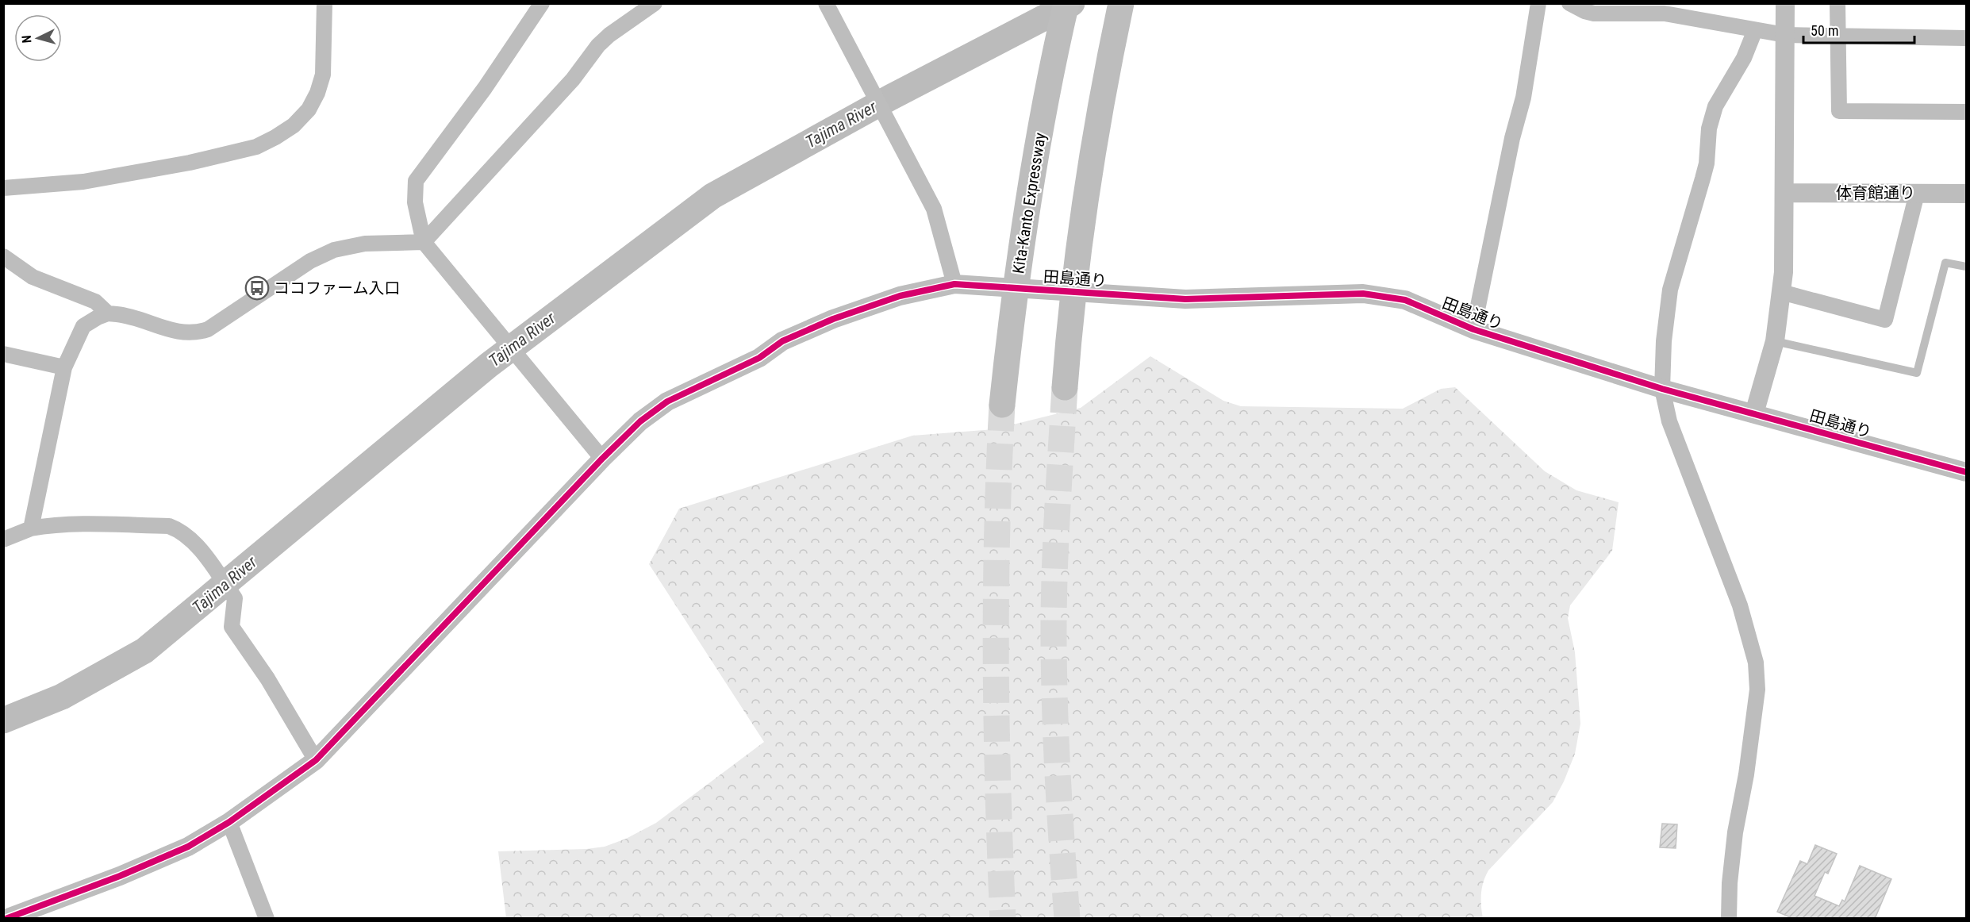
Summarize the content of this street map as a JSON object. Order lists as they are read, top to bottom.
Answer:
{
  "streets": {
    "highway": ["Kita-Kanto Expressway"],
    "street": ["体育館通り", "田島通り"]
  },
  "water": ["Tajima River"],
  "places": {
    "bus stop": ["ココファーム入口"]
  },
  "scale_bar": "50 m",
  "north": "left"
}
